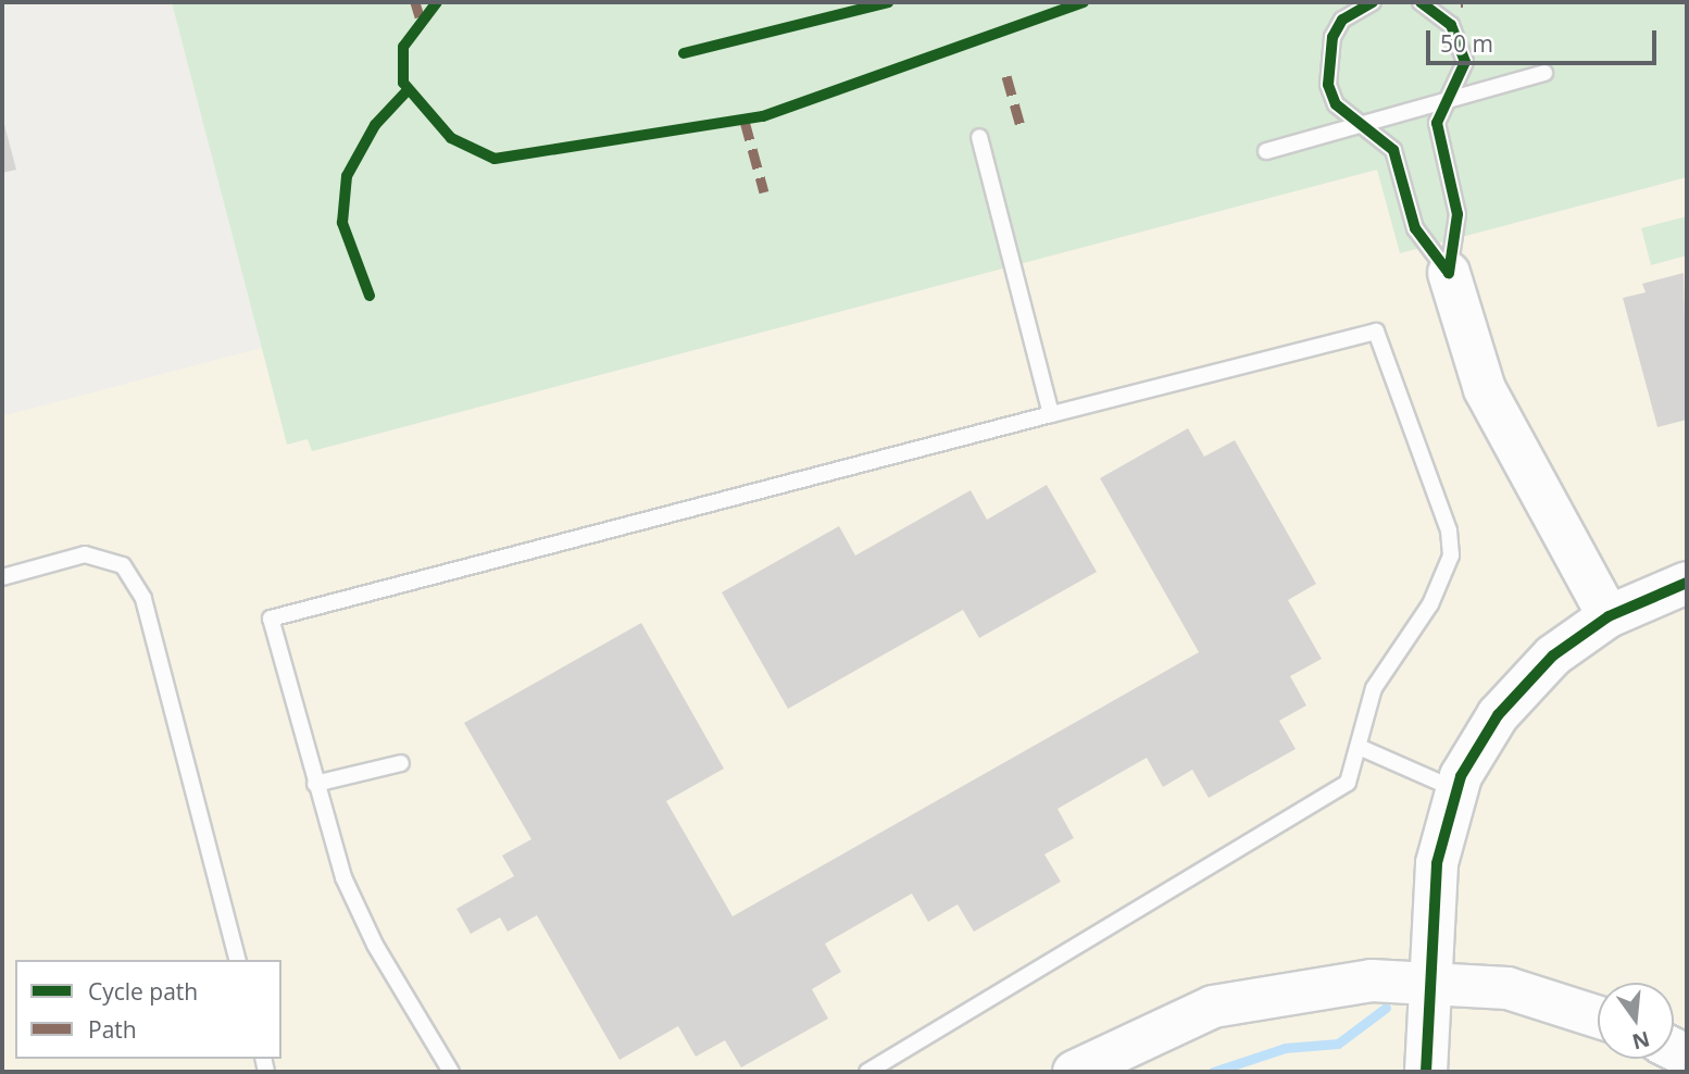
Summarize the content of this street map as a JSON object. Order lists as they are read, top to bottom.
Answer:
{
  "legend": ["Cycle path", "Path"],
  "scale_bar": "50 m",
  "north": "bottom"
}
